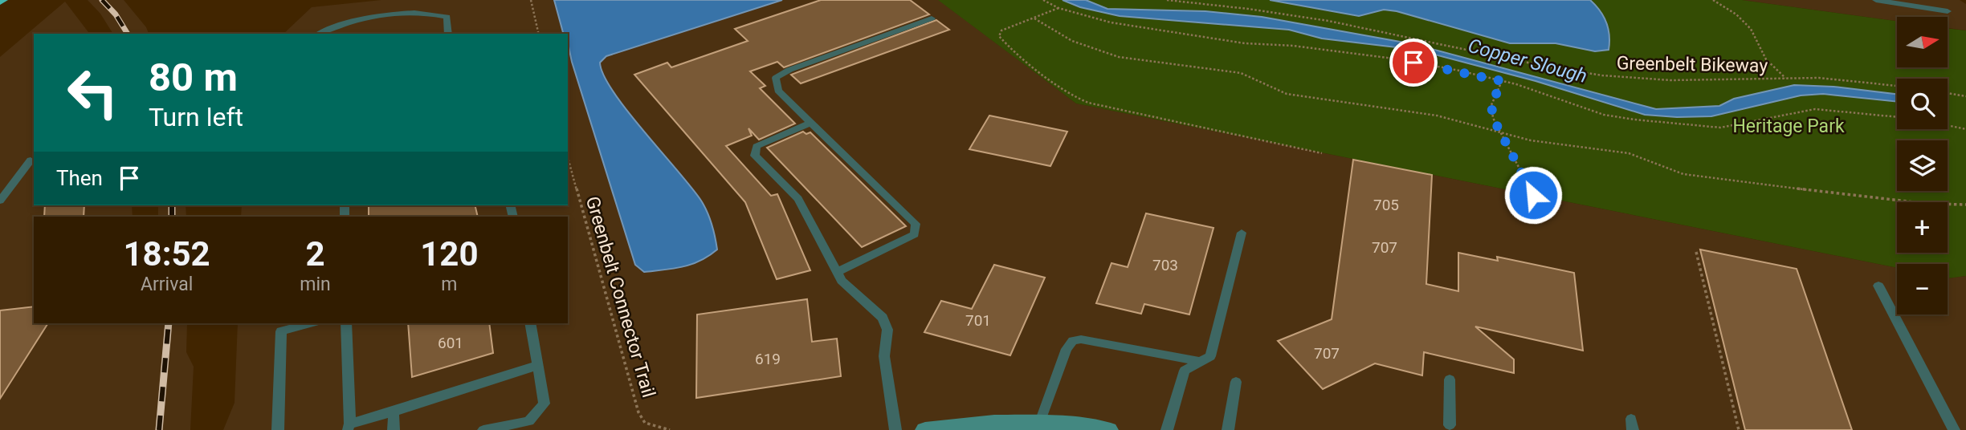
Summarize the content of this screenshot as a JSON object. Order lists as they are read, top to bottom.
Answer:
{
  "streets": {
    "path": ["Greenbelt Bikeway", "Greenbelt Connector Trail"]
  },
  "water": ["Copper Slough"],
  "parks": ["Heritage Park"],
  "house_numbers": [
    "705",
    "707",
    "703",
    "701",
    "601",
    "707",
    "619"
  ],
  "north": "right",
  "page": {
    "map_buttons": ["+", "−"],
    "turn": ["80 m", "Turn left"],
    "then": "Then",
    "eta": [
      "18:52",
      "Arrival",
      "2",
      "min",
      "120",
      "m"
    ]
  }
}
